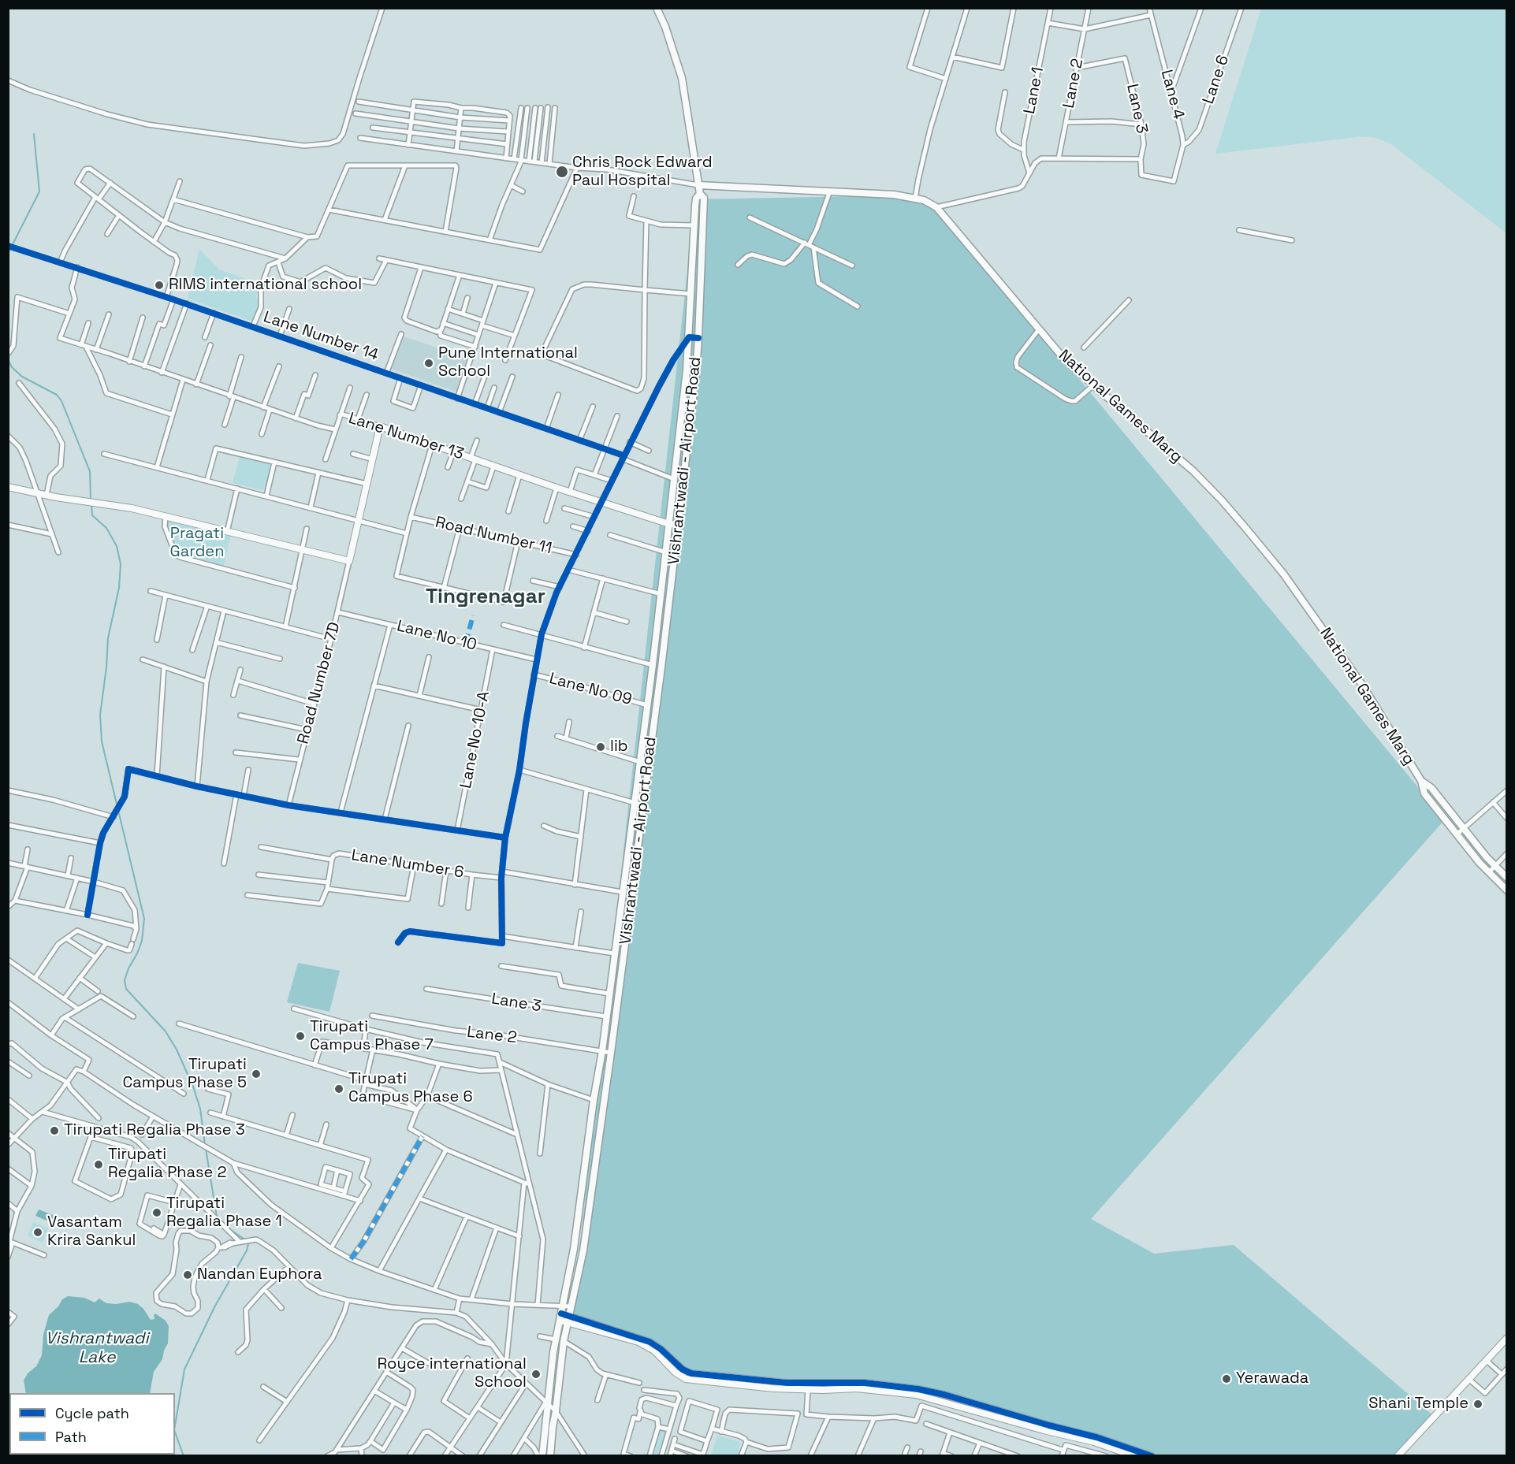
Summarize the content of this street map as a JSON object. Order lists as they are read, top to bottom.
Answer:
{
  "streets": {
    "main road": ["National Games Marg", "Vishrantwadi - Airport Road"],
    "street": [
      "Lane 6",
      "Lane 2",
      "Lane 1",
      "Lane 4",
      "Lane 3",
      "Lane Number 14",
      "Lane Number 13",
      "Road Number 11",
      "Lane No 10",
      "Road Number 7D",
      "Lane No 09",
      "Lane No 10-A",
      "Lane Number 6"
    ]
  },
  "crossings": [
    ["Lane 6", "Lane 4"],
    ["Lane 2", "Lane 3"],
    ["Lane 2", "Vishrantwadi - Airport Road"],
    ["Lane 4", "Lane 3"],
    ["Lane 3", "Vishrantwadi - Airport Road"],
    ["Lane Number 14", "Vishrantwadi - Airport Road"],
    ["Lane Number 13", "Vishrantwadi - Airport Road"],
    ["Vishrantwadi - Airport Road", "Lane No 09"],
    ["Lane No 10", "Road Number 7D"],
    ["Lane No 10", "Lane No 10-A"]
  ],
  "districts": ["Tingrenagar"],
  "water": ["Vishrantwadi Lake"],
  "parks": ["Pragati Garden"],
  "places": [
    "Chris Rock Edward Paul Hospital",
    "RIMS international school",
    "Pune International School",
    "lib",
    "Tirupati Campus Phase 7",
    "Tirupati Campus Phase 5",
    "Tirupati Campus Phase 6",
    "Tirupati Regalia Phase 3",
    "Tirupati Regalia Phase 2",
    "Tirupati Regalia Phase 1",
    "Vasantam Krira Sankul",
    "Nandan Euphora",
    "Royce international School",
    "Yerawada",
    "Shani Temple"
  ],
  "legend": ["Cycle path", "Path"]
}
